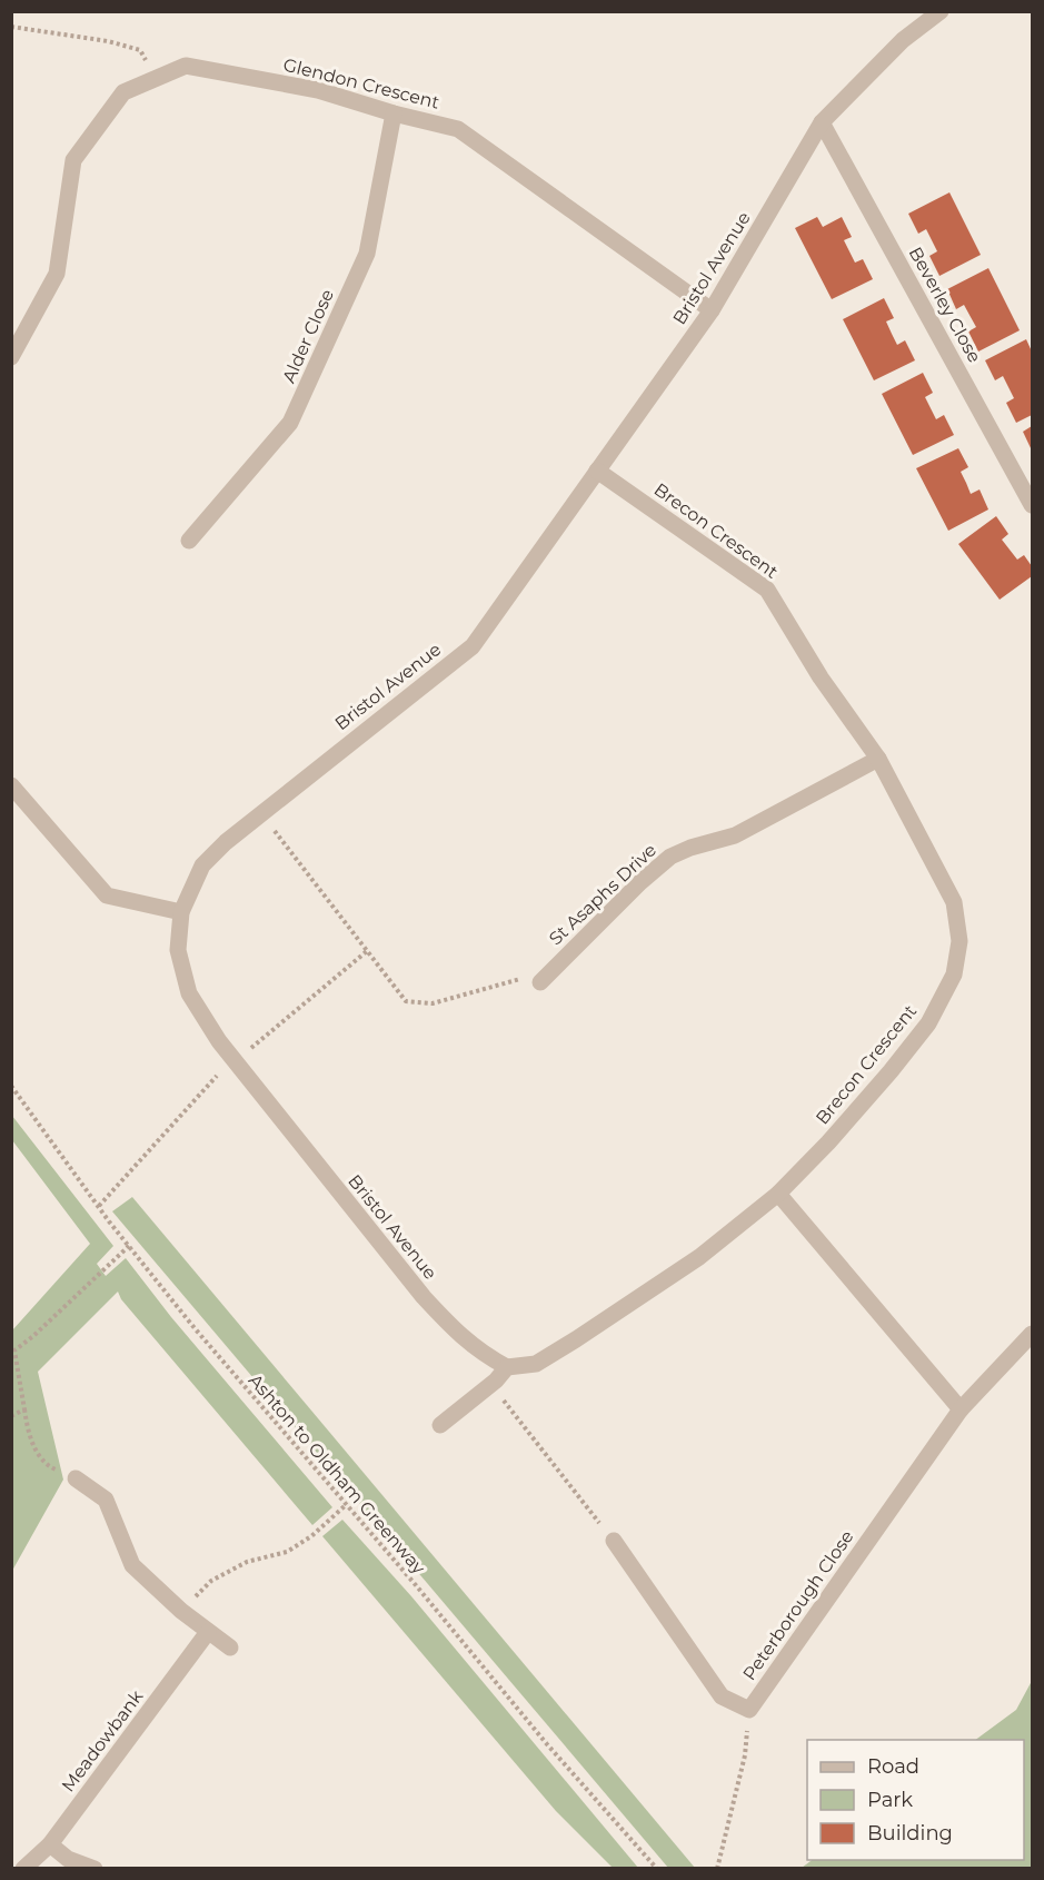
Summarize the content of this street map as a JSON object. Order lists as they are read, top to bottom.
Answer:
{
  "streets": {
    "street": [
      "Glendon Crescent",
      "Bristol Avenue",
      "Beverley Close",
      "Alder Close",
      "Brecon Crescent",
      "St Asaphs Drive",
      "Peterborough Close",
      "Meadowbank"
    ],
    "path": ["Ashton to Oldham Greenway"]
  },
  "crossings": [
    ["Glendon Crescent", "Bristol Avenue"],
    ["Glendon Crescent", "Alder Close"],
    ["Bristol Avenue", "Beverley Close"],
    ["Bristol Avenue", "Brecon Crescent"],
    ["Brecon Crescent", "St Asaphs Drive"]
  ],
  "legend": ["Road", "Park", "Building"]
}
